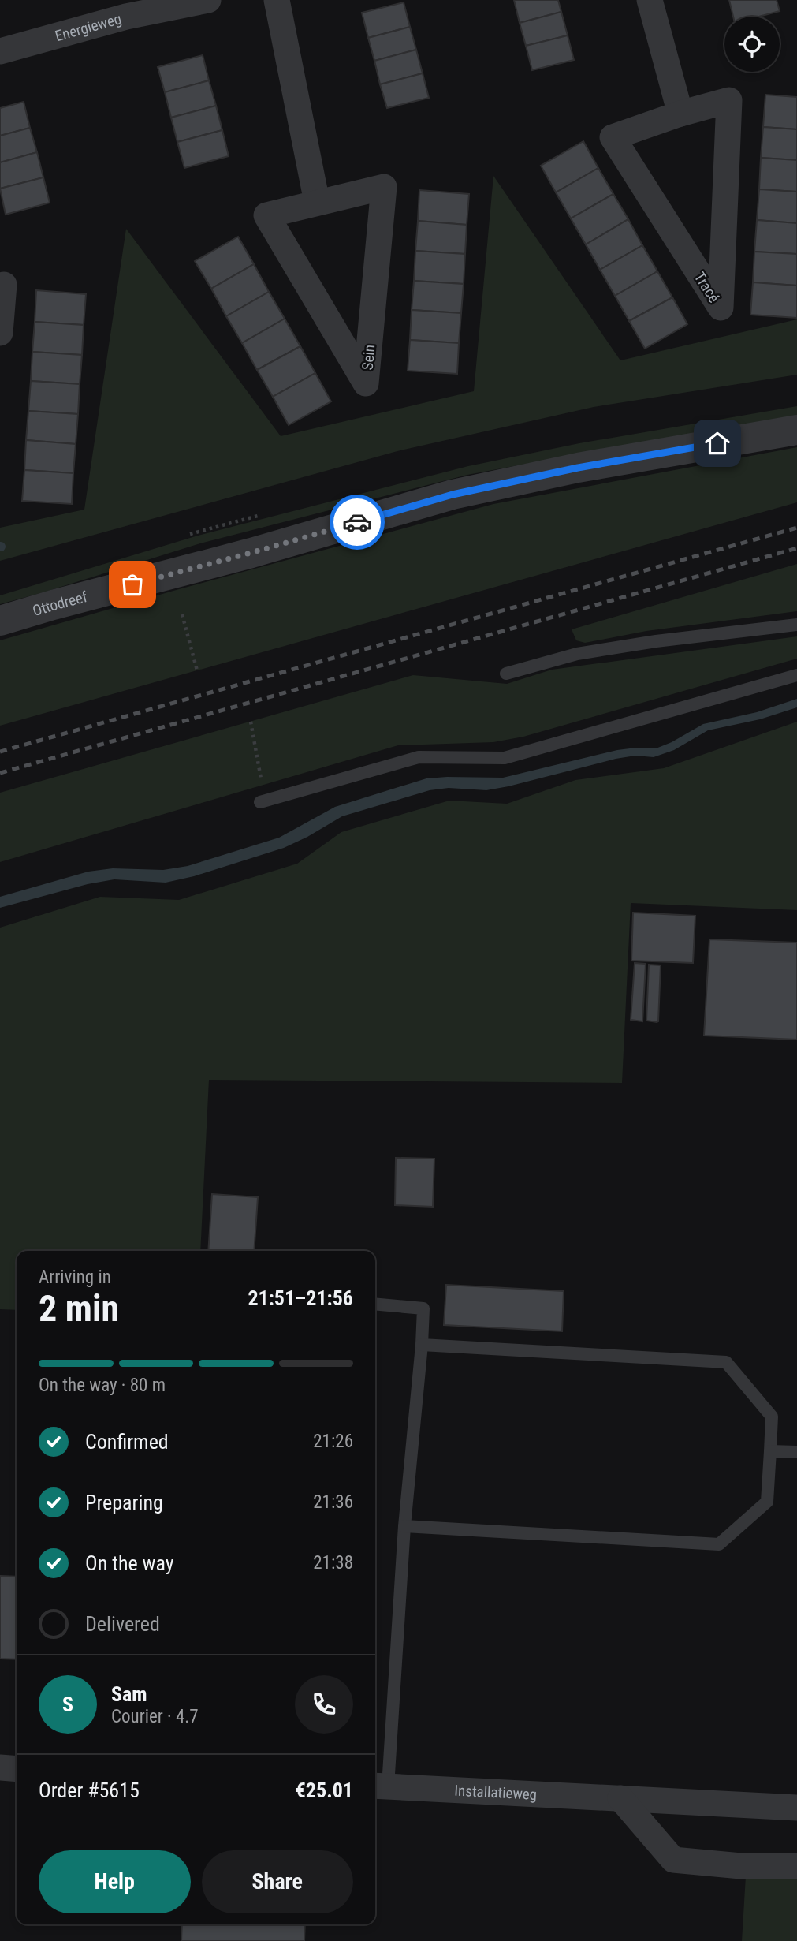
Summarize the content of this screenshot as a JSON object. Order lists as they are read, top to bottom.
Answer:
{
  "streets": {
    "street": [
      "Energieweg",
      "Tracé",
      "Sein",
      "Ottodreef",
      "Installatieweg"
    ]
  },
  "page": {
    "heading": ["2 min", "Arriving in", "21:51–21:56"],
    "panel": [
      "Sam",
      "Courier · 4.7",
      "Order #5615",
      "€25.01"
    ],
    "bar": "On the way · 80 m",
    "list": [
      ["Confirmed", "21:26"],
      ["Preparing", "21:36"],
      ["On the way", "21:38"],
      "Delivered"
    ],
    "round": "S",
    "buttons": ["Help", "Share"]
  }
}
